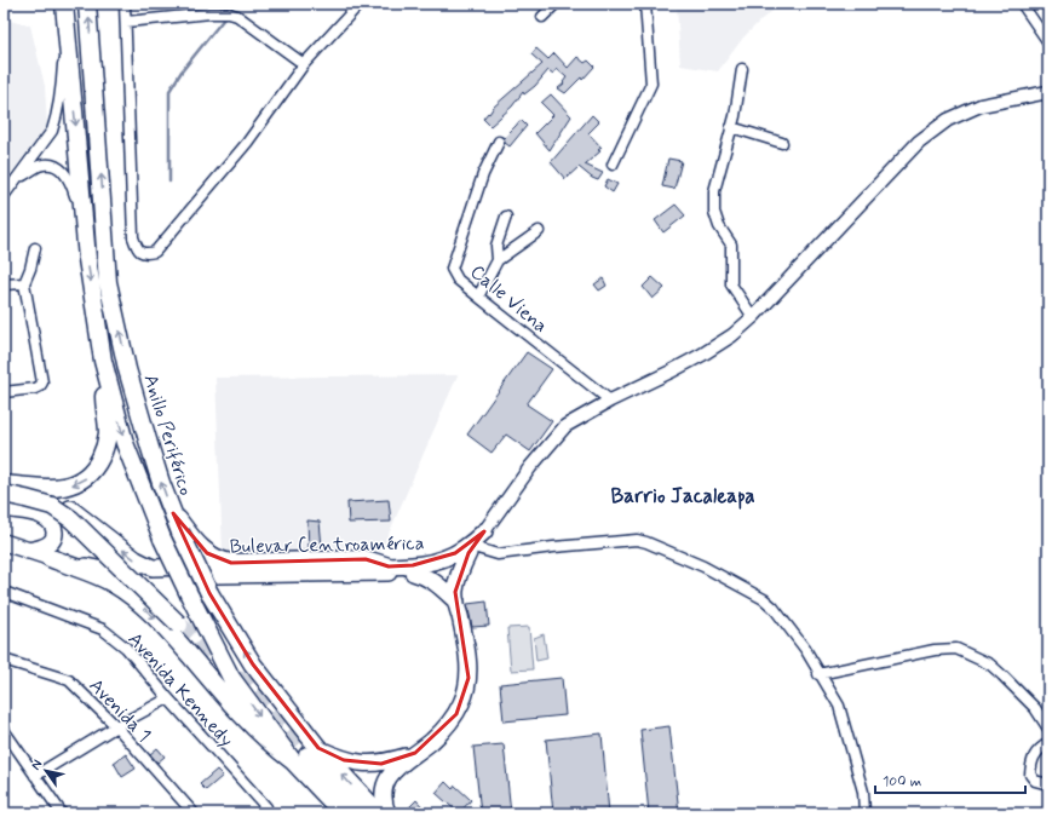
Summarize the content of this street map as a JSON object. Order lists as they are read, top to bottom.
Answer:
{
  "streets": {
    "highway": ["Anillo Periférico"],
    "main road": ["Bulevar Centroamérica"],
    "street": ["Calle Viena", "Avenida Kennedy", "Avenida 1"]
  },
  "districts": ["Barrio Jacaleapa"],
  "scale_bar": "100 m",
  "north": "top left"
}
